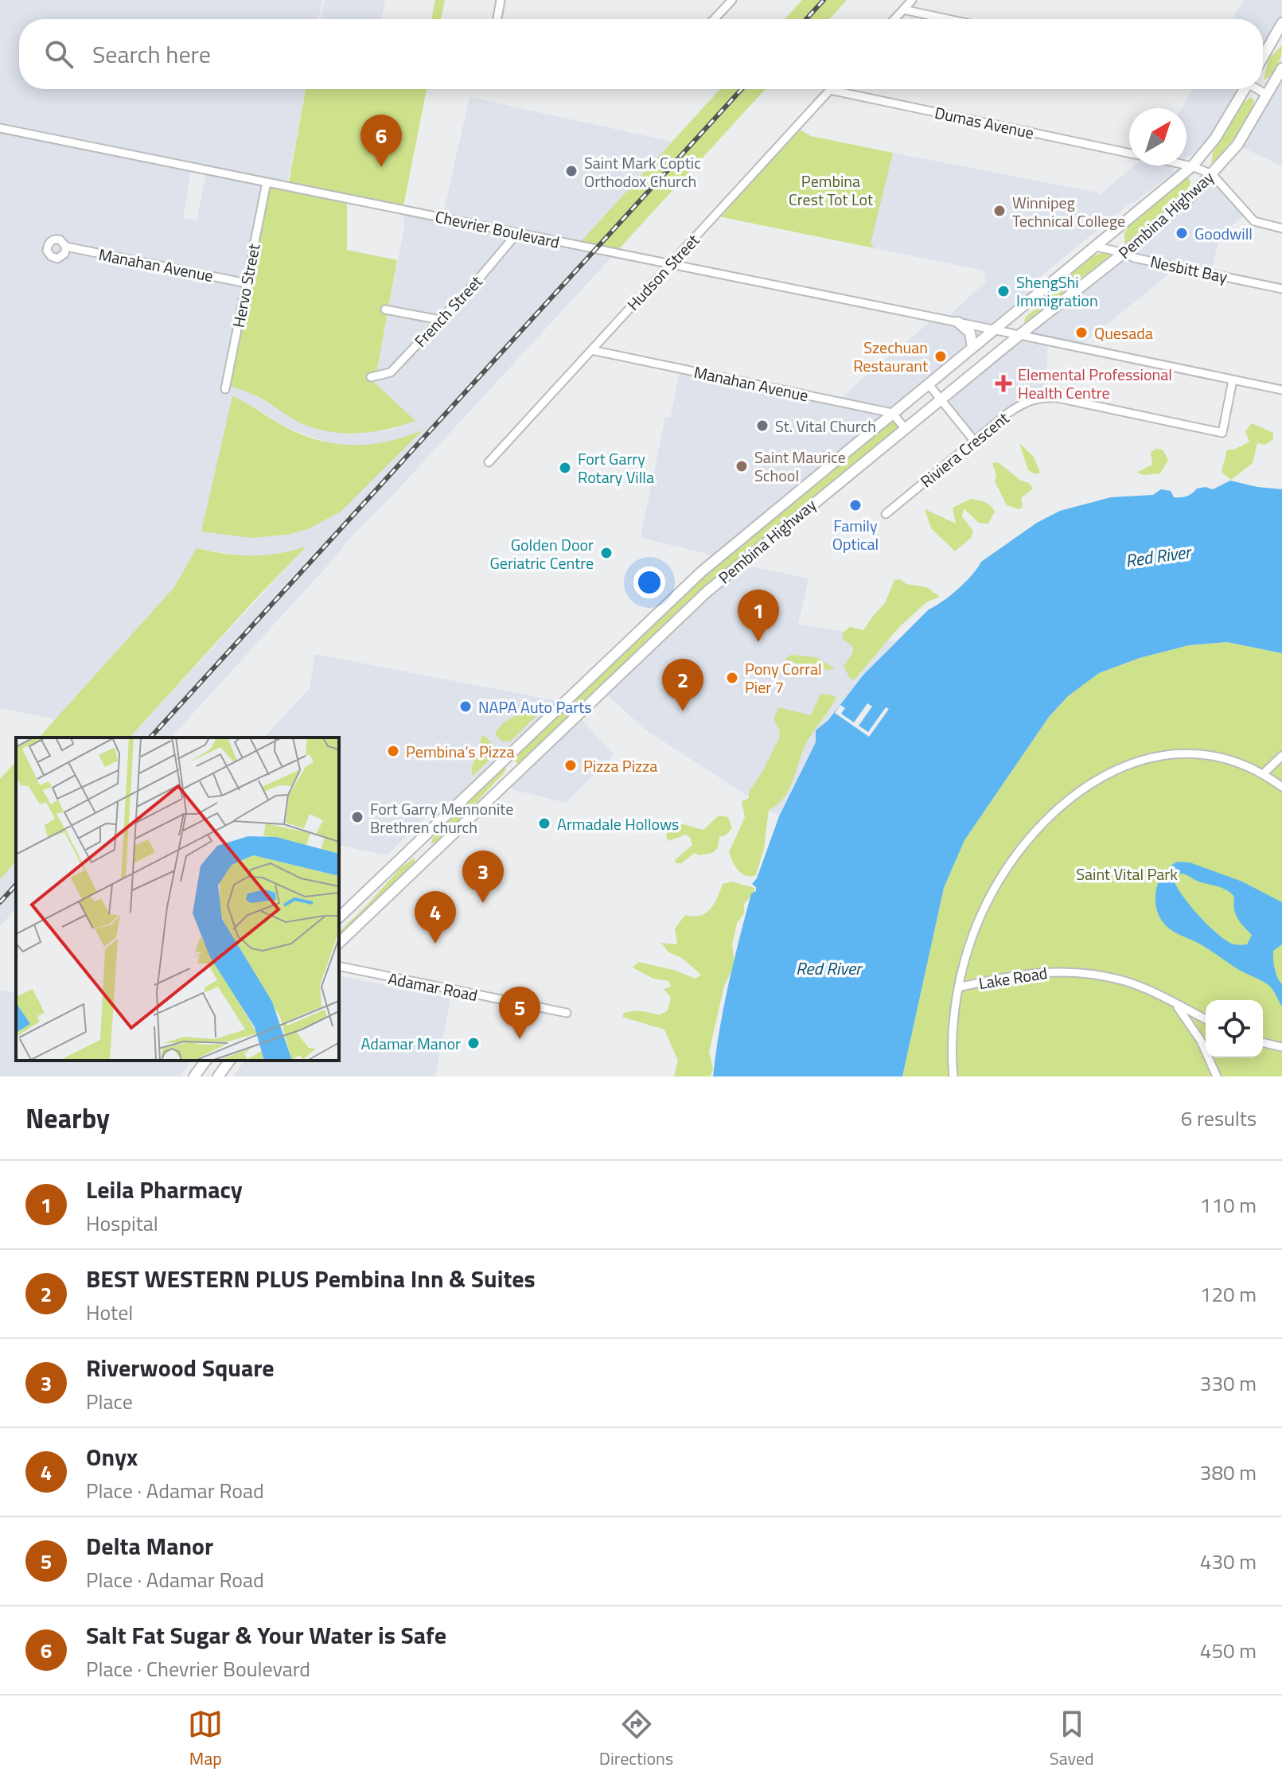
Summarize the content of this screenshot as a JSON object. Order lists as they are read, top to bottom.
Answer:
{
  "streets": {
    "main road": ["Pembina Highway"],
    "street": [
      "Dumas Avenue",
      "Chevrier Boulevard",
      "Manahan Avenue",
      "Nesbitt Bay",
      "Hudson Street",
      "Hervo Street",
      "French Street",
      "Riviera Crescent",
      "Lake Road",
      "Adamar Road"
    ]
  },
  "crossings": [
    ["Dumas Avenue", "Hudson Street"],
    ["Pembina Highway", "Chevrier Boulevard"],
    ["Pembina Highway", "Manahan Avenue"],
    ["Pembina Highway", "Nesbitt Bay"],
    ["Chevrier Boulevard", "Hudson Street"],
    ["Chevrier Boulevard", "Hervo Street"],
    ["Chevrier Boulevard", "French Street"],
    ["Chevrier Boulevard", "Riviera Crescent"],
    ["Manahan Avenue", "Hudson Street"],
    ["Manahan Avenue", "Hervo Street"]
  ],
  "water": ["Red River"],
  "parks": ["Pembina Crest Tot Lot", "Saint Vital Park"],
  "places": {
    "other": [
      "Saint Mark Coptic Orthodox Church",
      "Winnipeg Technical College",
      "Goodwill",
      "ShengShi Immigration",
      "Quesada",
      "Szechuan Restaurant",
      "St. Vital Church",
      "Saint Maurice School",
      "Fort Garry Rotary Villa",
      "Family Optical",
      "Golden Door Geriatric Centre",
      "Pony Corral Pier 7",
      "NAPA Auto Parts",
      "Pembina’s Pizza",
      "Pizza Pizza",
      "Fort Garry Mennonite Brethren church",
      "Armadale Hollows",
      "Adamar Manor"
    ],
    "health": ["Elemental Professional Health Centre"]
  },
  "north": "top right",
  "page": {
    "search": "Search here",
    "pins": [
      "6",
      "1",
      "2",
      "3",
      "4",
      "5"
    ],
    "heading": ["Nearby", "6 results"],
    "list": [
      {
        "mark": "1",
        "name": "Leila Pharmacy",
        "note": "Hospital",
        "value": "110 m"
      },
      {
        "mark": "2",
        "name": "BEST WESTERN PLUS Pembina Inn & Suites",
        "note": "Hotel",
        "value": "120 m"
      },
      {
        "mark": "3",
        "name": "Riverwood Square",
        "note": "Place",
        "value": "330 m"
      },
      {
        "mark": "4",
        "name": "Onyx",
        "note": "Place · Adamar Road",
        "value": "380 m"
      },
      {
        "mark": "5",
        "name": "Delta Manor",
        "note": "Place · Adamar Road",
        "value": "430 m"
      },
      {
        "mark": "6",
        "name": "Salt Fat Sugar & Your Water is Safe",
        "note": "Place · Chevrier Boulevard",
        "value": "450 m"
      }
    ],
    "nav": ["Map", "Directions", "Saved"]
  }
}
